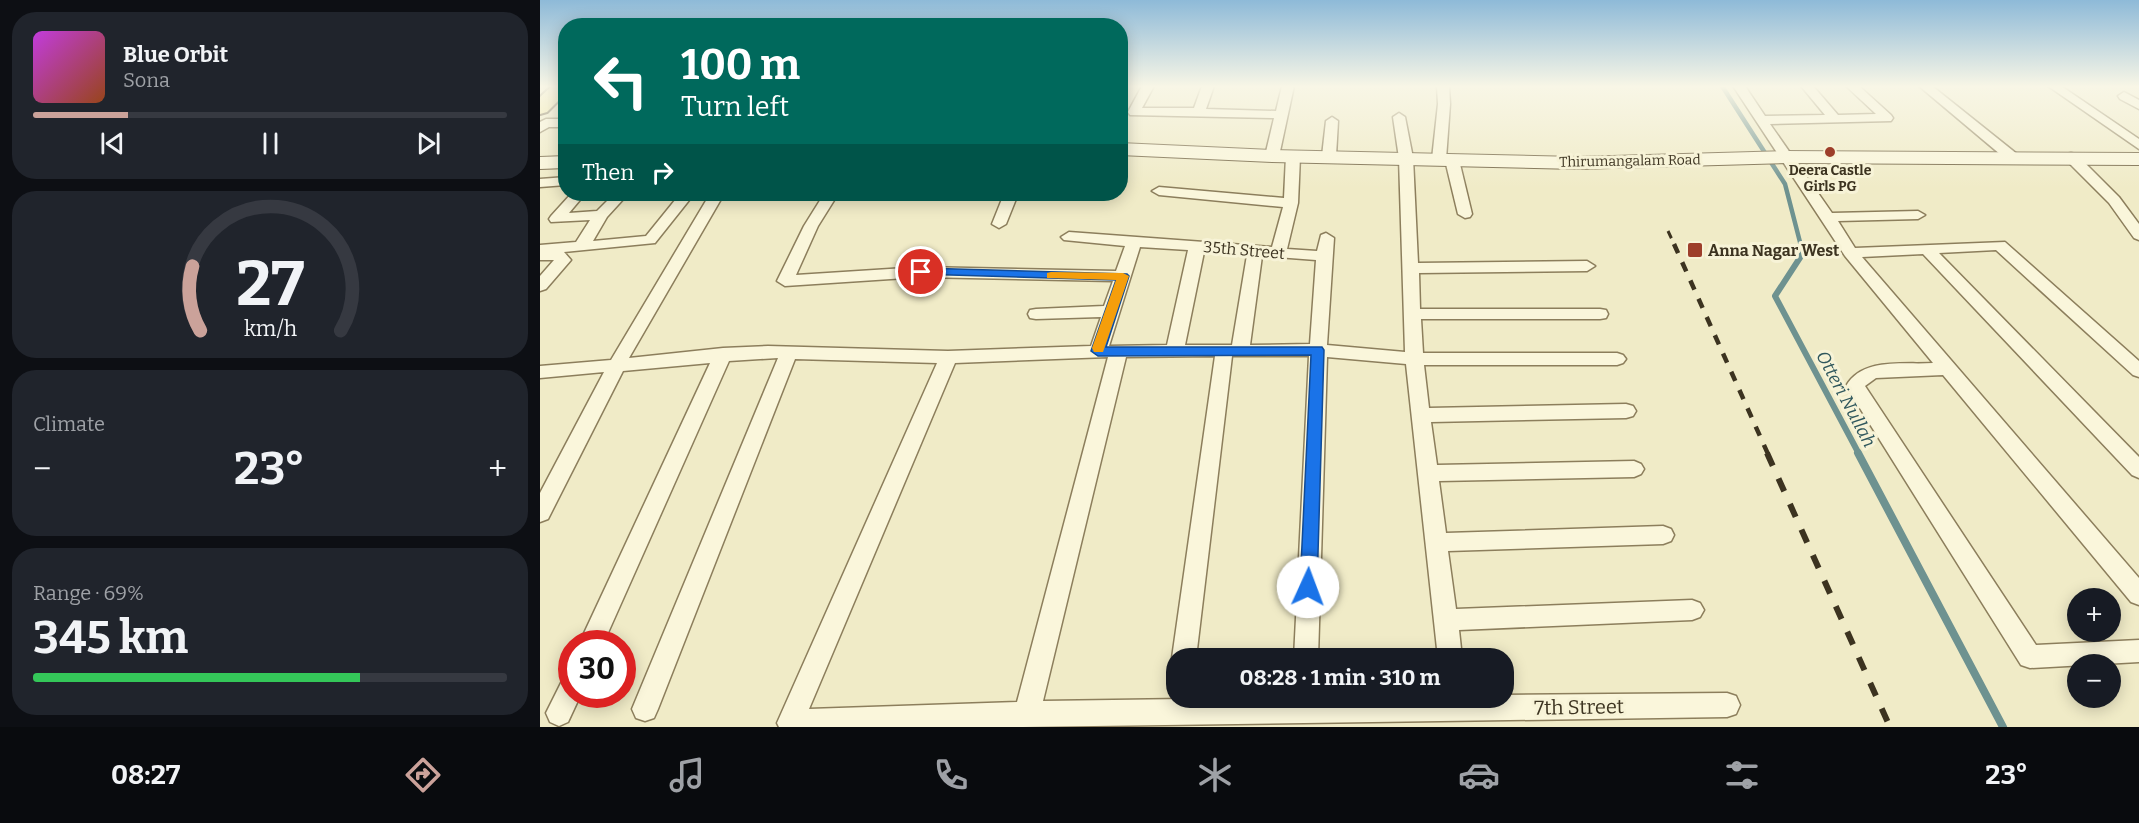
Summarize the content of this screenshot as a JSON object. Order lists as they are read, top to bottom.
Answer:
{
  "streets": {
    "street": ["Thirumangalam Road", "35th Street", "7th Street"]
  },
  "water": ["Otteri Nullah"],
  "places": {
    "other": ["Deera Castle Girls PG"],
    "transit": ["Anna Nagar West"]
  },
  "page": {
    "turn": ["100 m", "Turn left"],
    "song": ["Blue Orbit", "Sona"],
    "then": "Then",
    "tile": [
      "Climate",
      ["Range · 69%", "345 km"]
    ],
    "heat": ["−", "23°", "+"],
    "map_buttons": ["+", "−"],
    "limit": "30",
    "trip": "08:28 · 1 min · 310 m",
    "tabs": ["08:27", "23°"],
    "gauge": ["27", "km/h"]
  }
}
